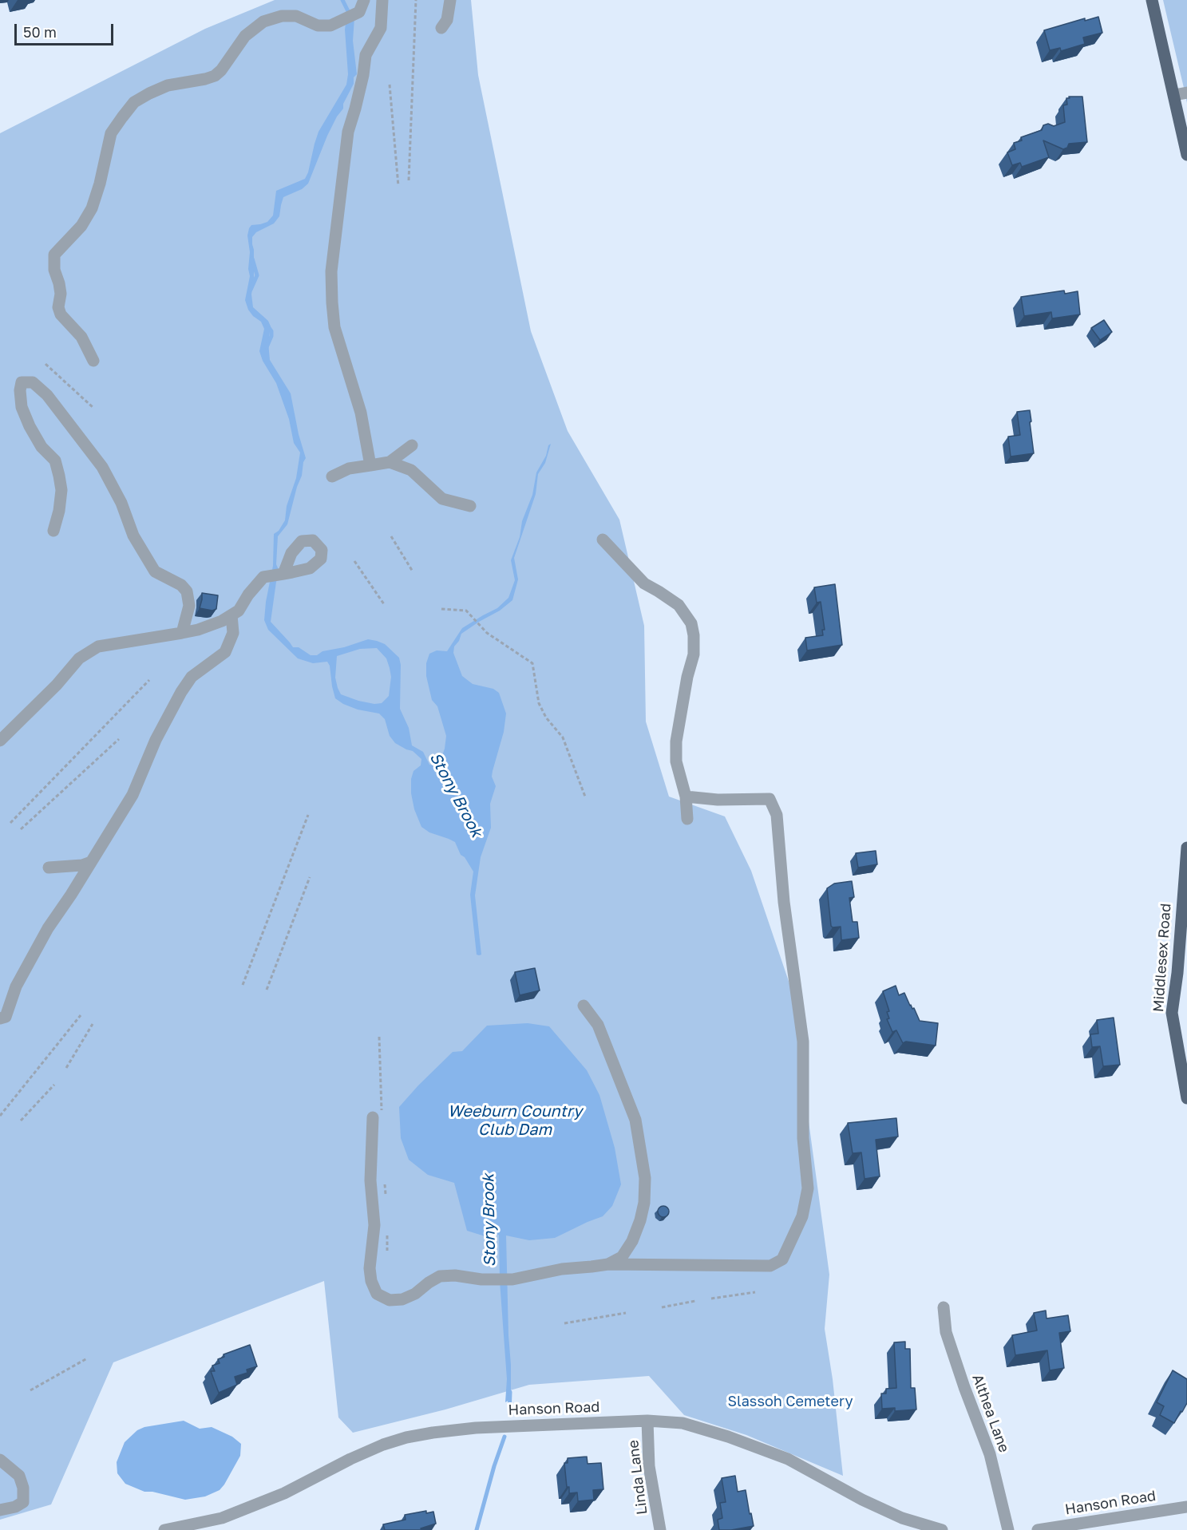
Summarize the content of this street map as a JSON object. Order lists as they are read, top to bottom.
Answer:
{
  "streets": {
    "main road": ["Middlesex Road"],
    "street": ["Hanson Road", "Althea Lane", "Linda Lane"]
  },
  "crossings": [
    ["Hanson Road", "Linda Lane"]
  ],
  "water": ["Stony Brook", "Weeburn Country Club Dam"],
  "parks": ["Slassoh Cemetery"],
  "scale_bar": "50 m"
}
